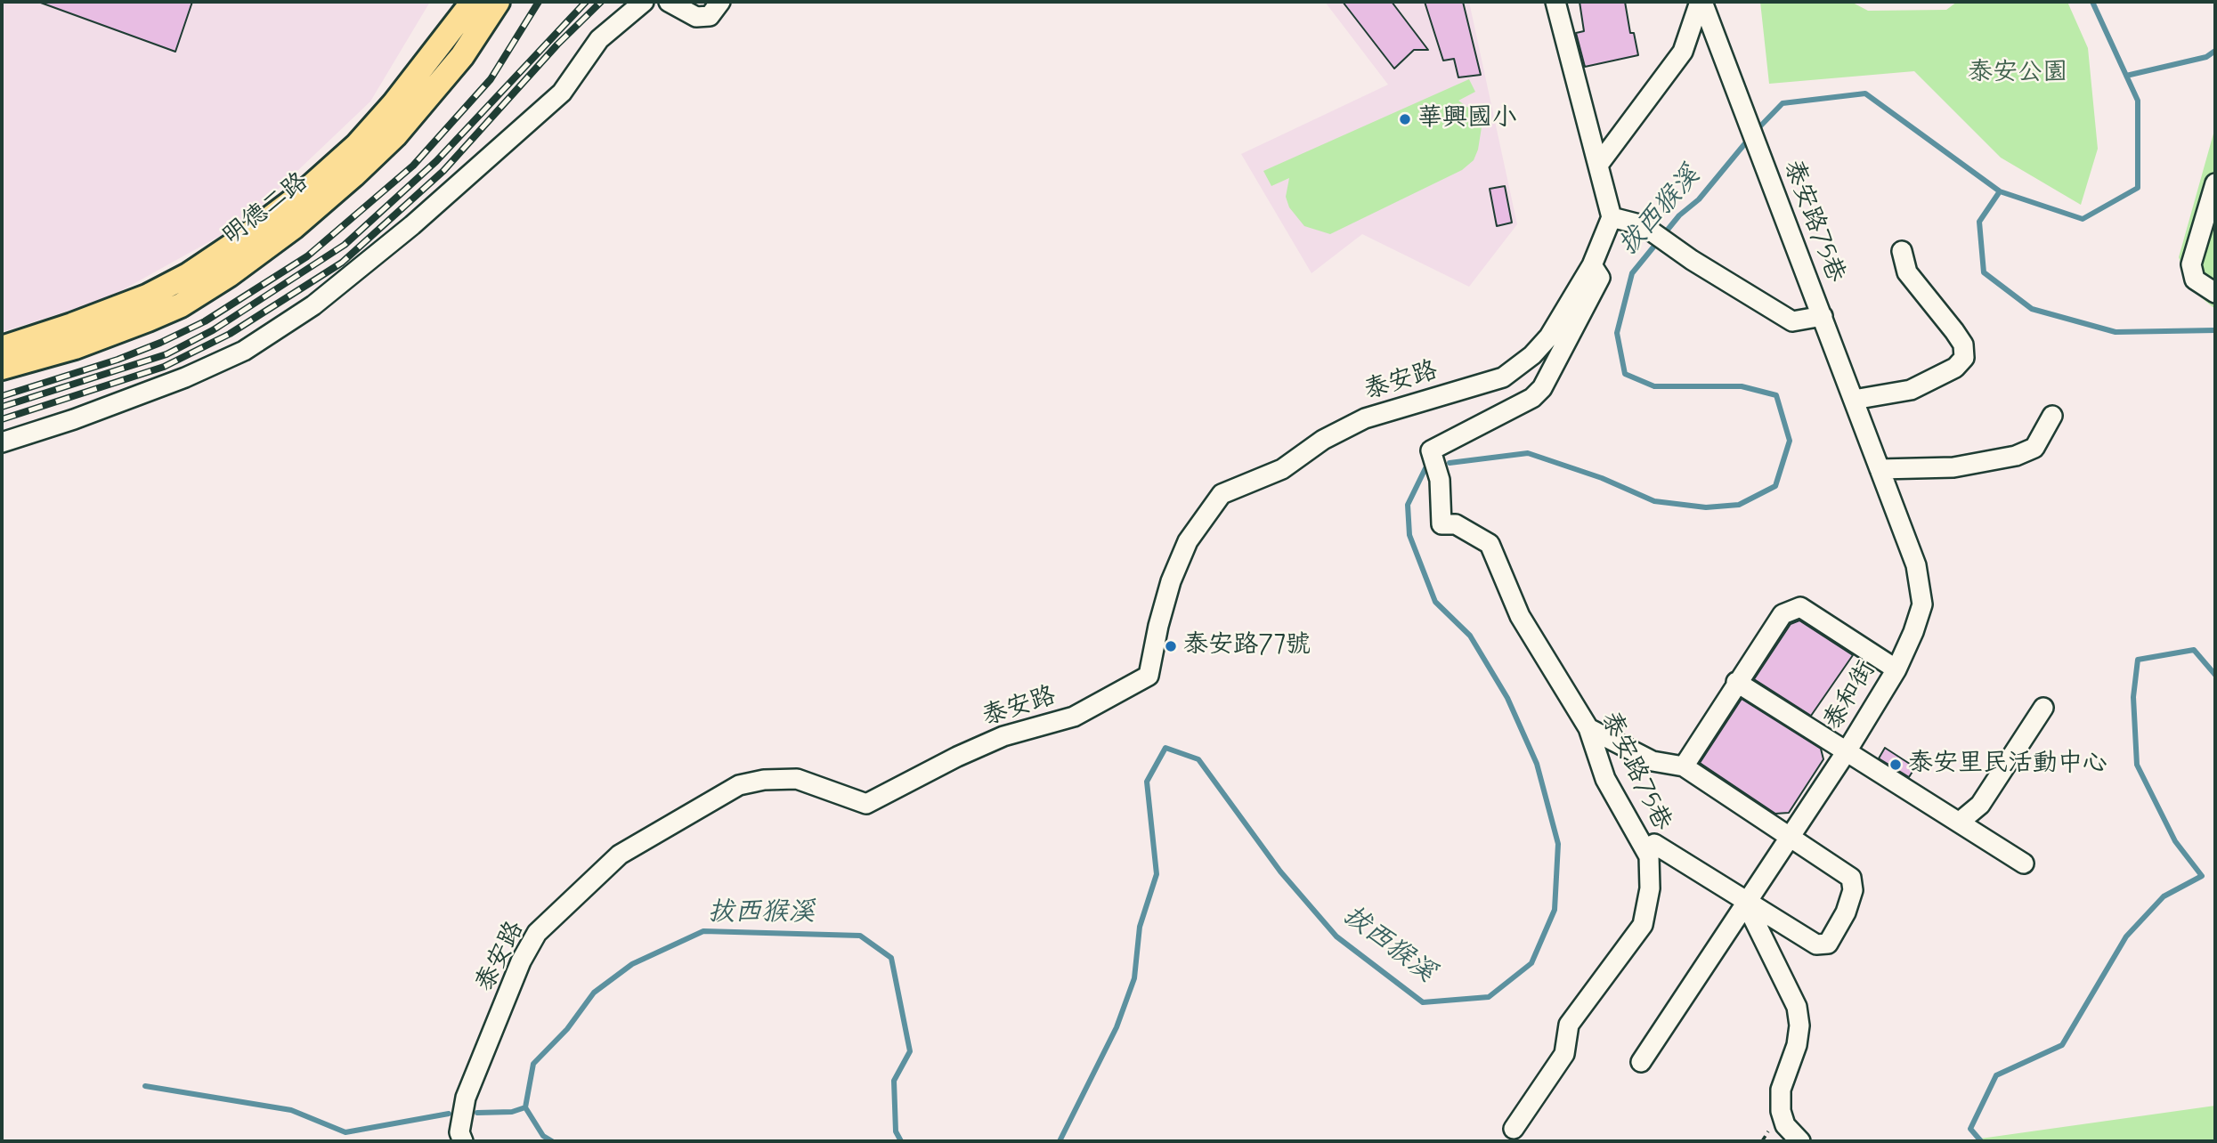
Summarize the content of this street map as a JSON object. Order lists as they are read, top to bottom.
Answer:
{
  "streets": {
    "main road": ["明德二路"],
    "street": ["泰安路75巷", "泰安路", "泰和街"]
  },
  "crossings": [
    ["泰安路75巷", "泰安路"],
    ["泰安路75巷", "泰和街"]
  ],
  "water": ["拔西猴溪"],
  "parks": ["泰安公園"],
  "places": ["華興國小", "泰安路77號", "泰安里民活動中心"]
}
